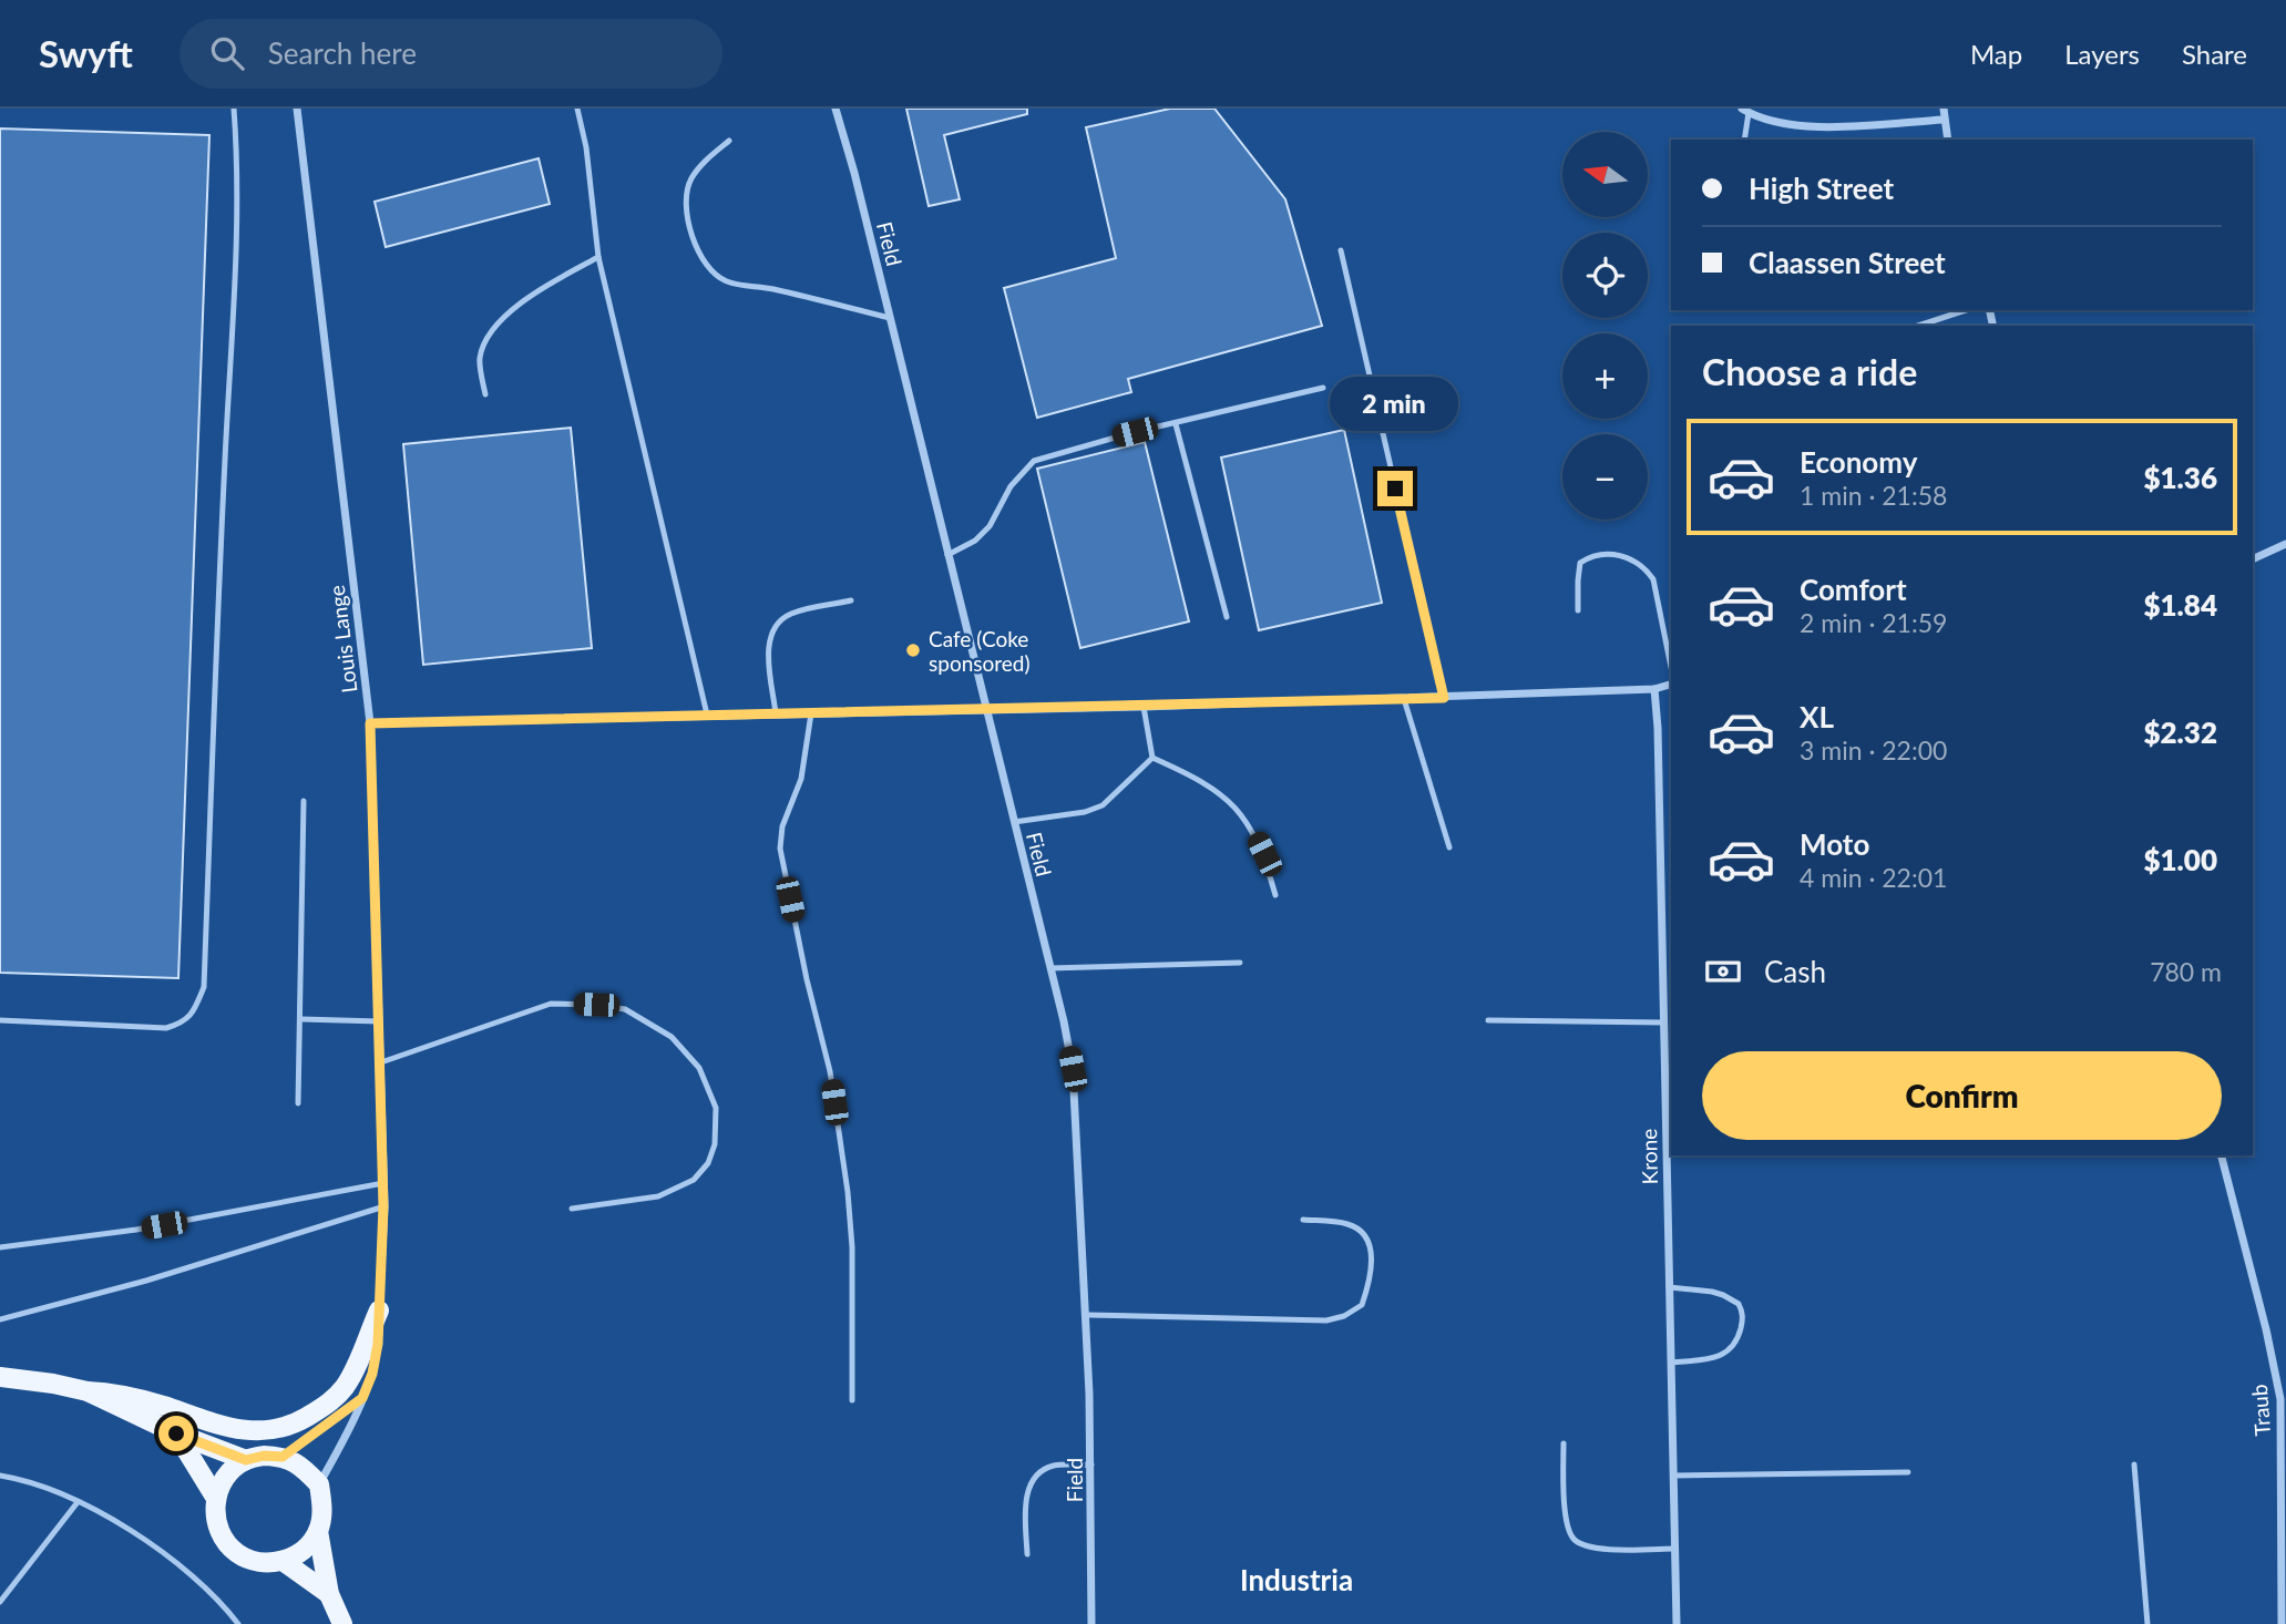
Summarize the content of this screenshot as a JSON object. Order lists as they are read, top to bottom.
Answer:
{
  "streets": {
    "street": [
      "Field",
      "Louis Lange",
      "Krone",
      "Traub"
    ]
  },
  "districts": ["Industria"],
  "places": ["Cafe (Coke sponsored)"],
  "north": "left",
  "page": {
    "header": "Swyft",
    "search": "Search here",
    "nav": ["Map", "Layers", "Share"],
    "map_buttons": ["+", "−"],
    "banner": ["High Street", "Claassen Street"],
    "heading": "Choose a ride",
    "bubble": "2 min",
    "list": [
      {
        "name": "Economy",
        "note": "1 min · 21:58",
        "value": "$1.36"
      },
      {
        "name": "Comfort",
        "note": "2 min · 21:59",
        "value": "$1.84"
      },
      {
        "name": "XL",
        "note": "3 min · 22:00",
        "value": "$2.32"
      },
      {
        "name": "Moto",
        "note": "4 min · 22:01",
        "value": "$1.00"
      }
    ],
    "pay": ["Cash", "780 m"],
    "buttons": "Confirm"
  }
}
